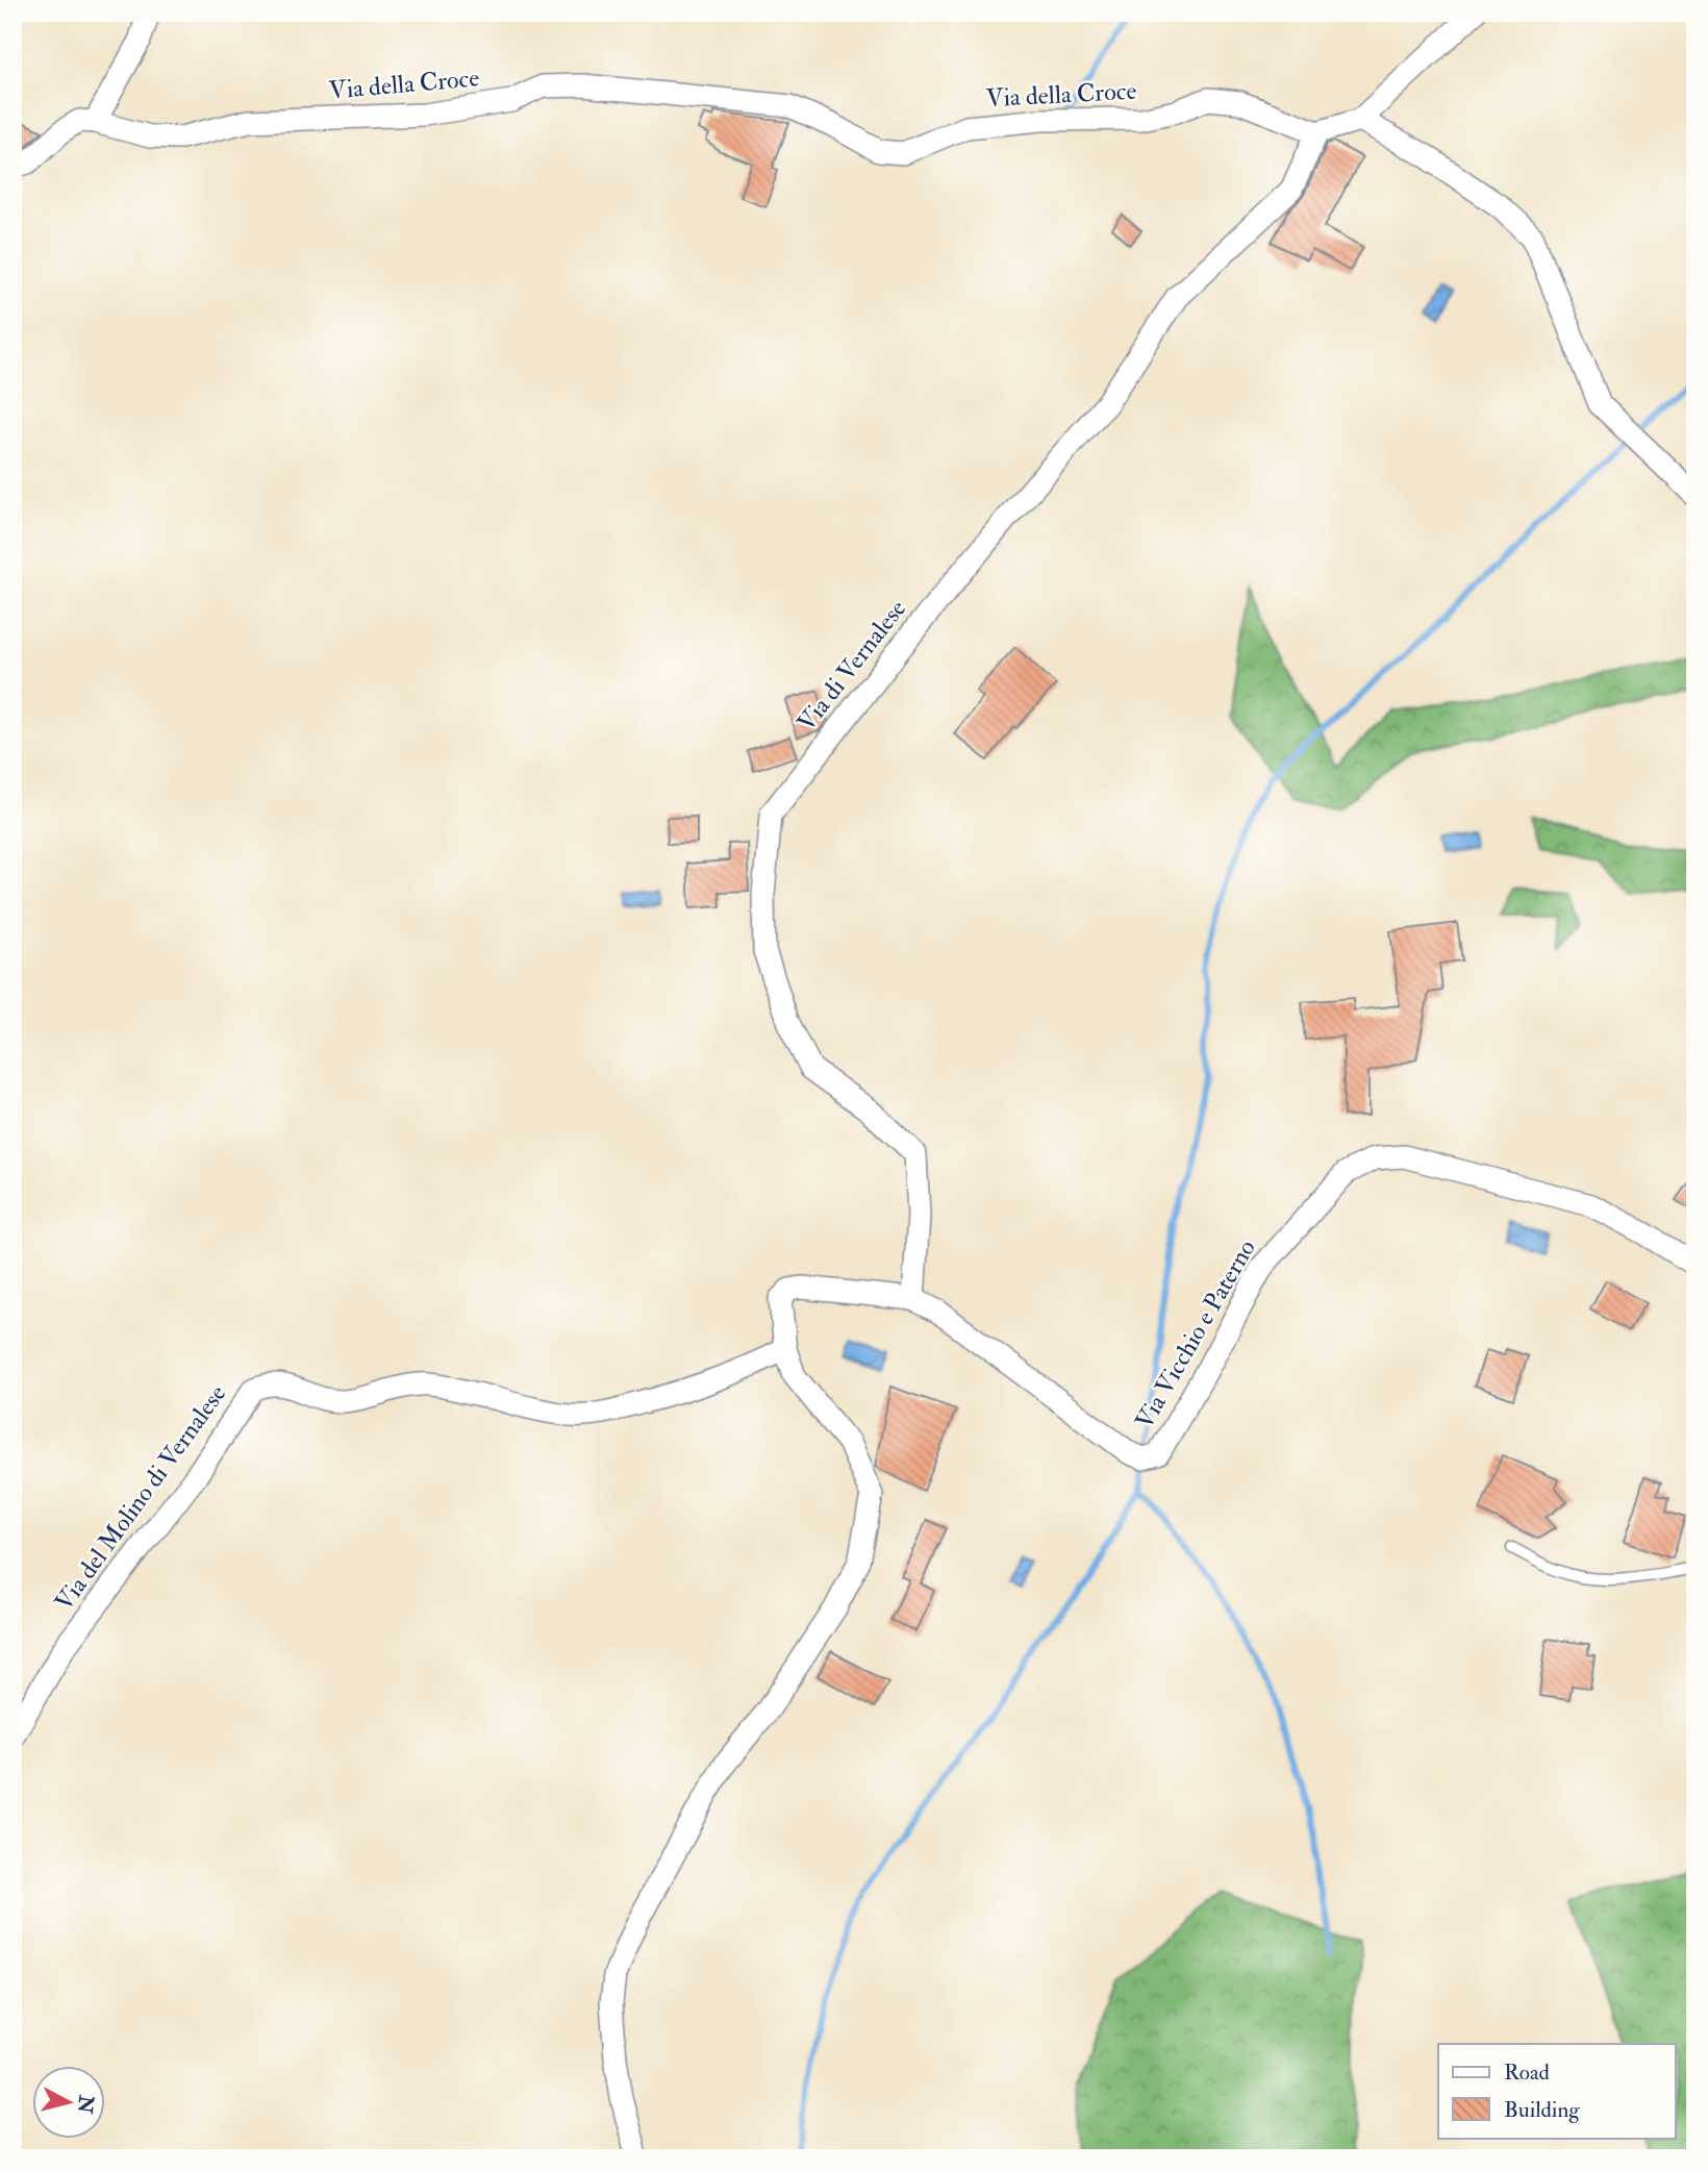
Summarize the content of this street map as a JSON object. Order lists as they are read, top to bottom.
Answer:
{
  "streets": {
    "street": [
      "Via della Croce",
      "Via di Vernalese",
      "Via Vicchio e Paterno",
      "Via del Molino di Vernalese"
    ]
  },
  "crossings": [
    ["Via della Croce", "Via di Vernalese"],
    ["Via di Vernalese", "Via Vicchio e Paterno"]
  ],
  "legend": ["Road", "Building"],
  "north": "right"
}
